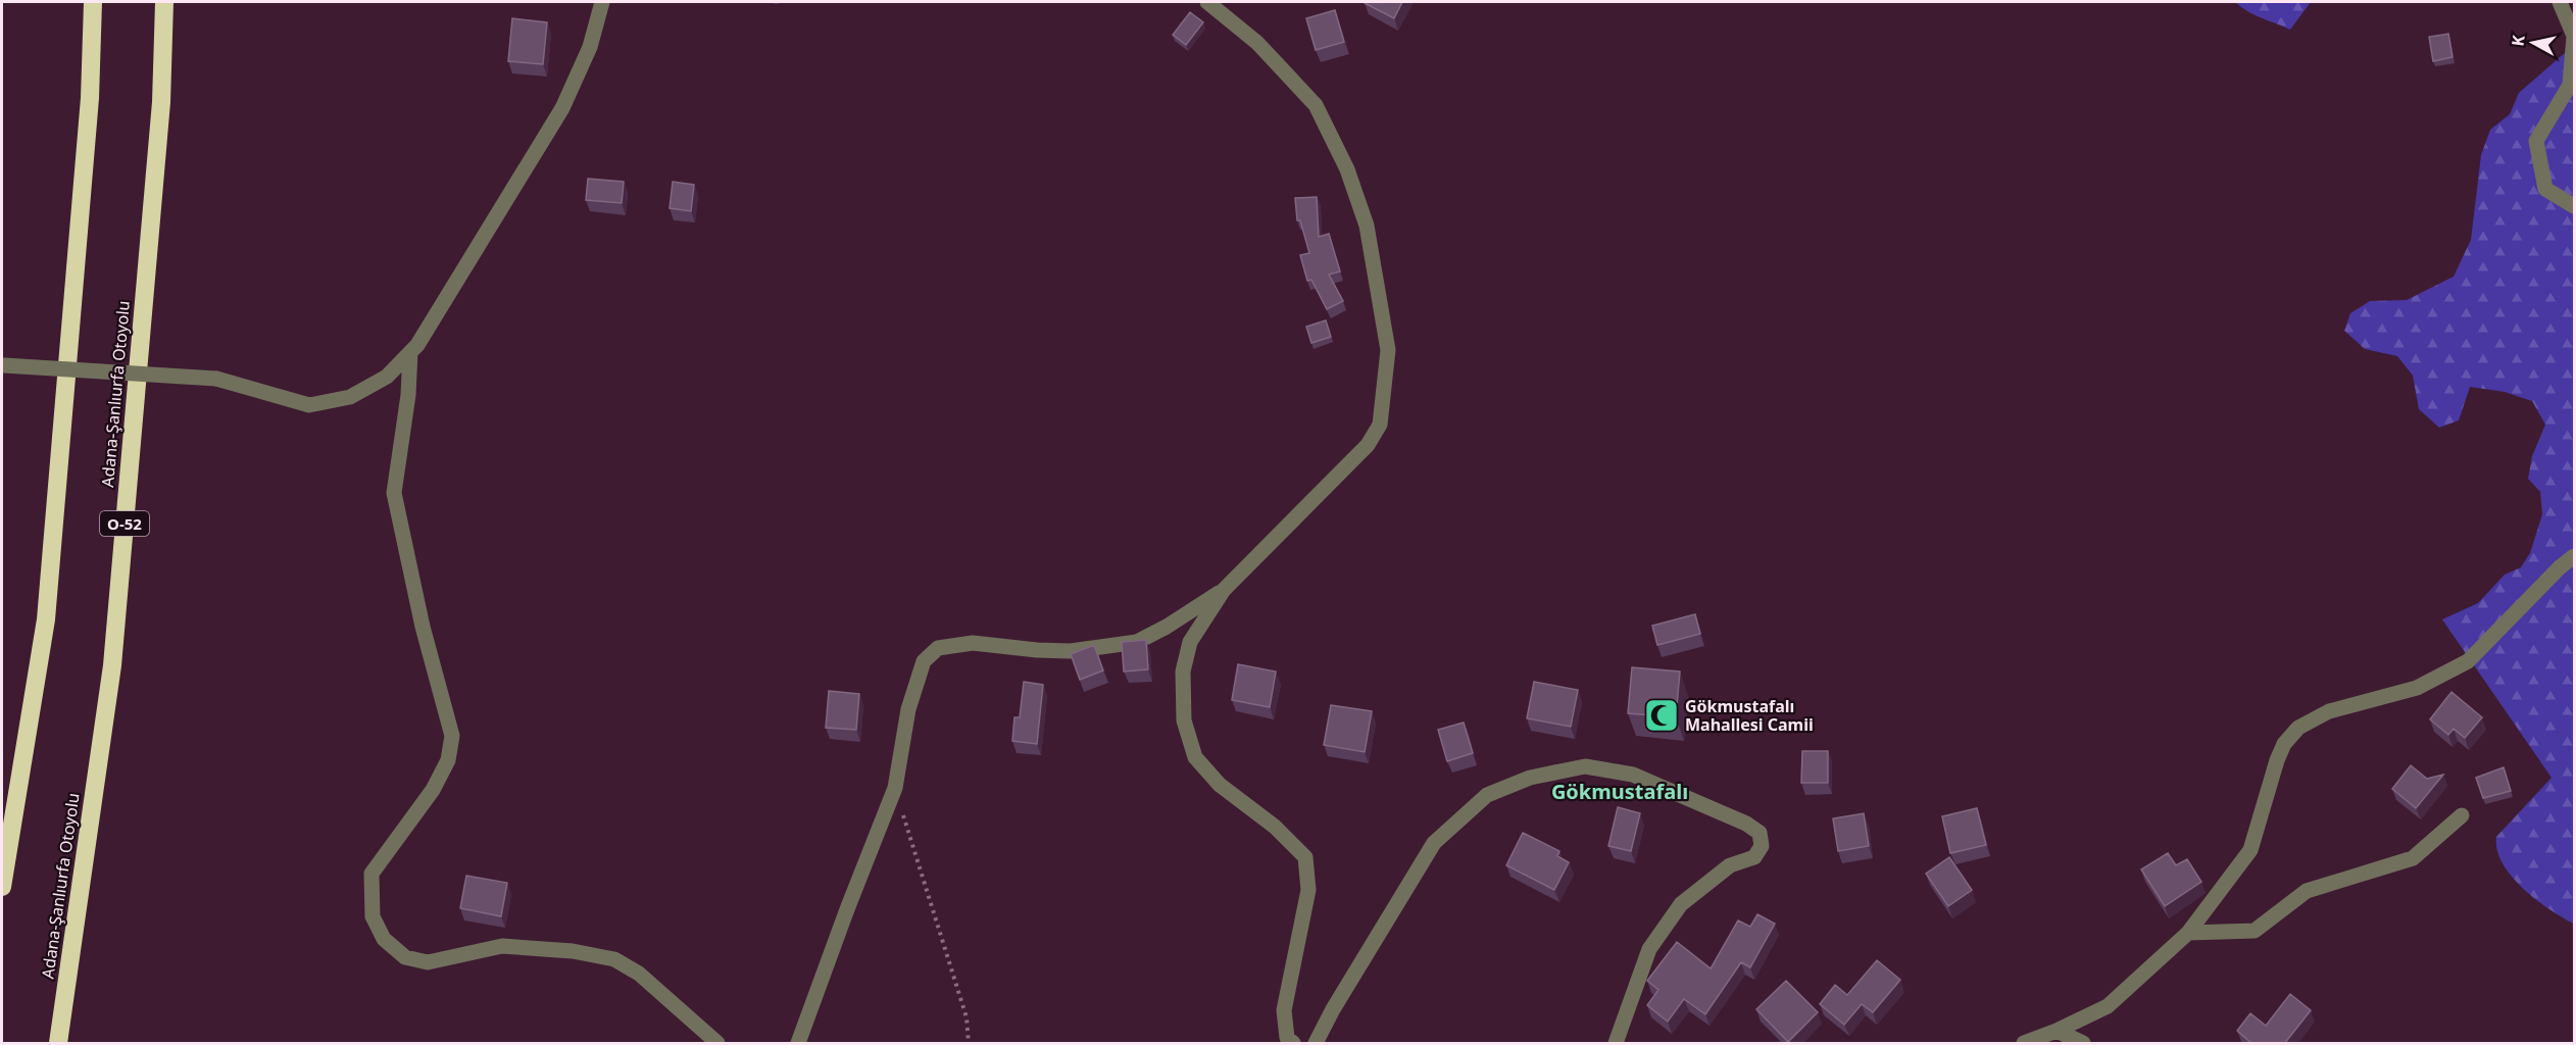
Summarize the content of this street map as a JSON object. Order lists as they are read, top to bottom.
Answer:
{
  "streets": {
    "highway": ["Adana-Şanlıurfa Otoyolu", "O-52"]
  },
  "districts": ["Gökmustafalı"],
  "places": {
    "mosque": ["Gökmustafalı Mahallesi Camii"]
  },
  "north": "left"
}
